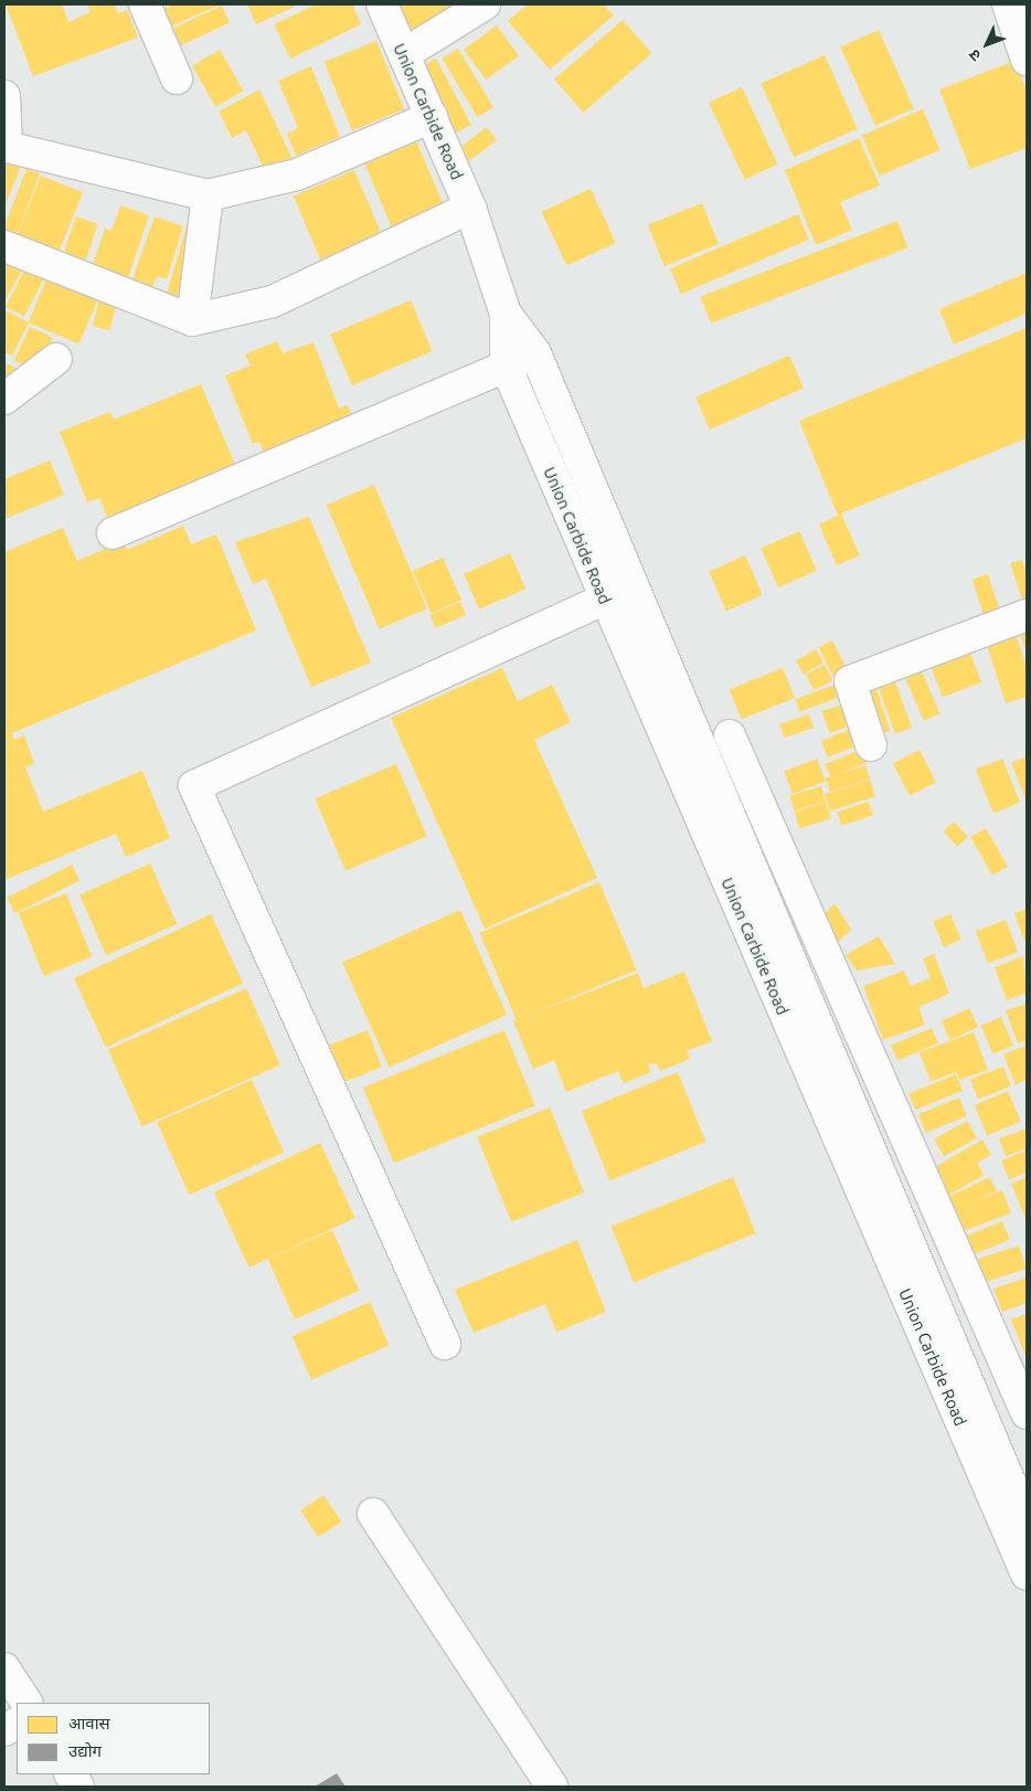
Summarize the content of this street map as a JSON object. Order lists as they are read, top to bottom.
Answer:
{
  "streets": {
    "street": ["Union Carbide Road"]
  },
  "legend": ["आवास", "उद्योग"],
  "north": "bottom left"
}
